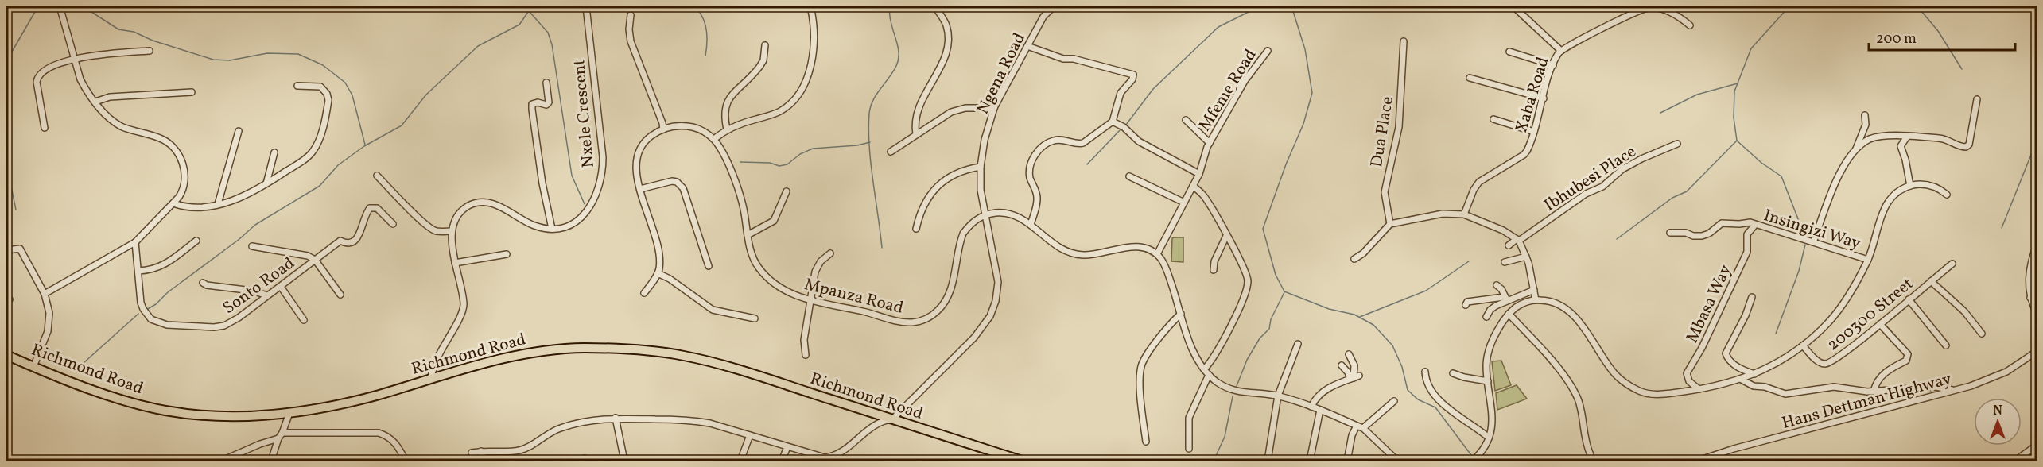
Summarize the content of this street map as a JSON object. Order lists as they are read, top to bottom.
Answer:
{
  "streets": {
    "highway": ["Richmond Road"],
    "street": [
      "Ngena Road",
      "Mfeme Road",
      "Xaba Road",
      "Nxele Crescent",
      "Dua Place",
      "Ibhubesi Place",
      "Insingizi Way",
      "Sonto Road",
      "Mpanza Road",
      "Mbasa Way",
      "200300 Street",
      "Hans Dettman Highway"
    ]
  },
  "crossings": [
    ["Ngena Road", "Mpanza Road"],
    ["Ngena Road", "Richmond Road"],
    ["Insingizi Way", "Mbasa Way"]
  ],
  "scale_bar": "200 m",
  "north": "top"
}
